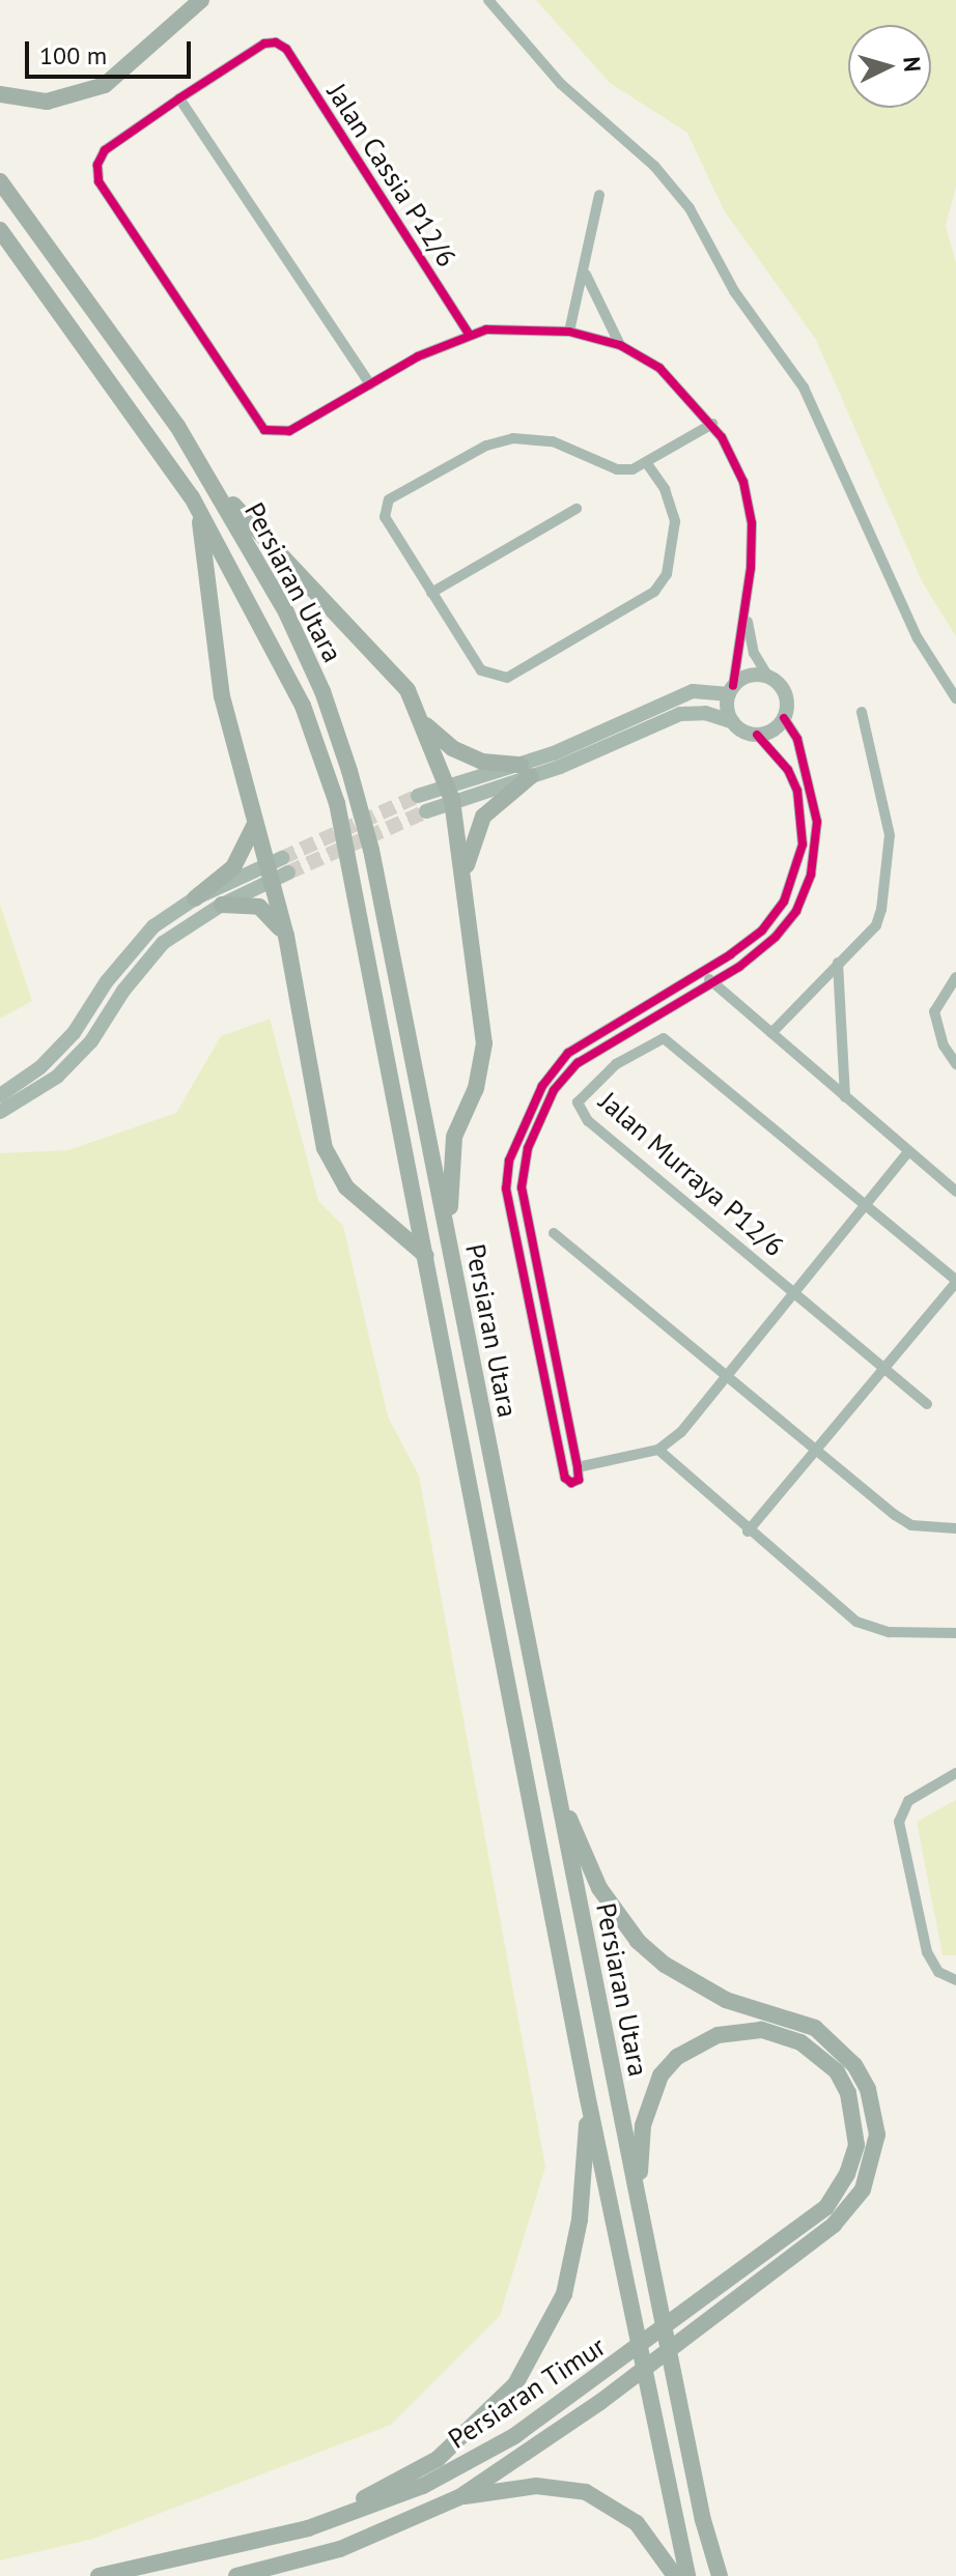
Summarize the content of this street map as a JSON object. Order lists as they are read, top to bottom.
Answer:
{
  "streets": {
    "main road": ["Persiaran Utara", "Persiaran Timur"],
    "street": ["Jalan Cassia P12/6", "Jalan Murraya P12/6"]
  },
  "crossings": [
    ["Persiaran Utara", "Persiaran Timur"]
  ],
  "scale_bar": "100 m",
  "north": "right"
}
